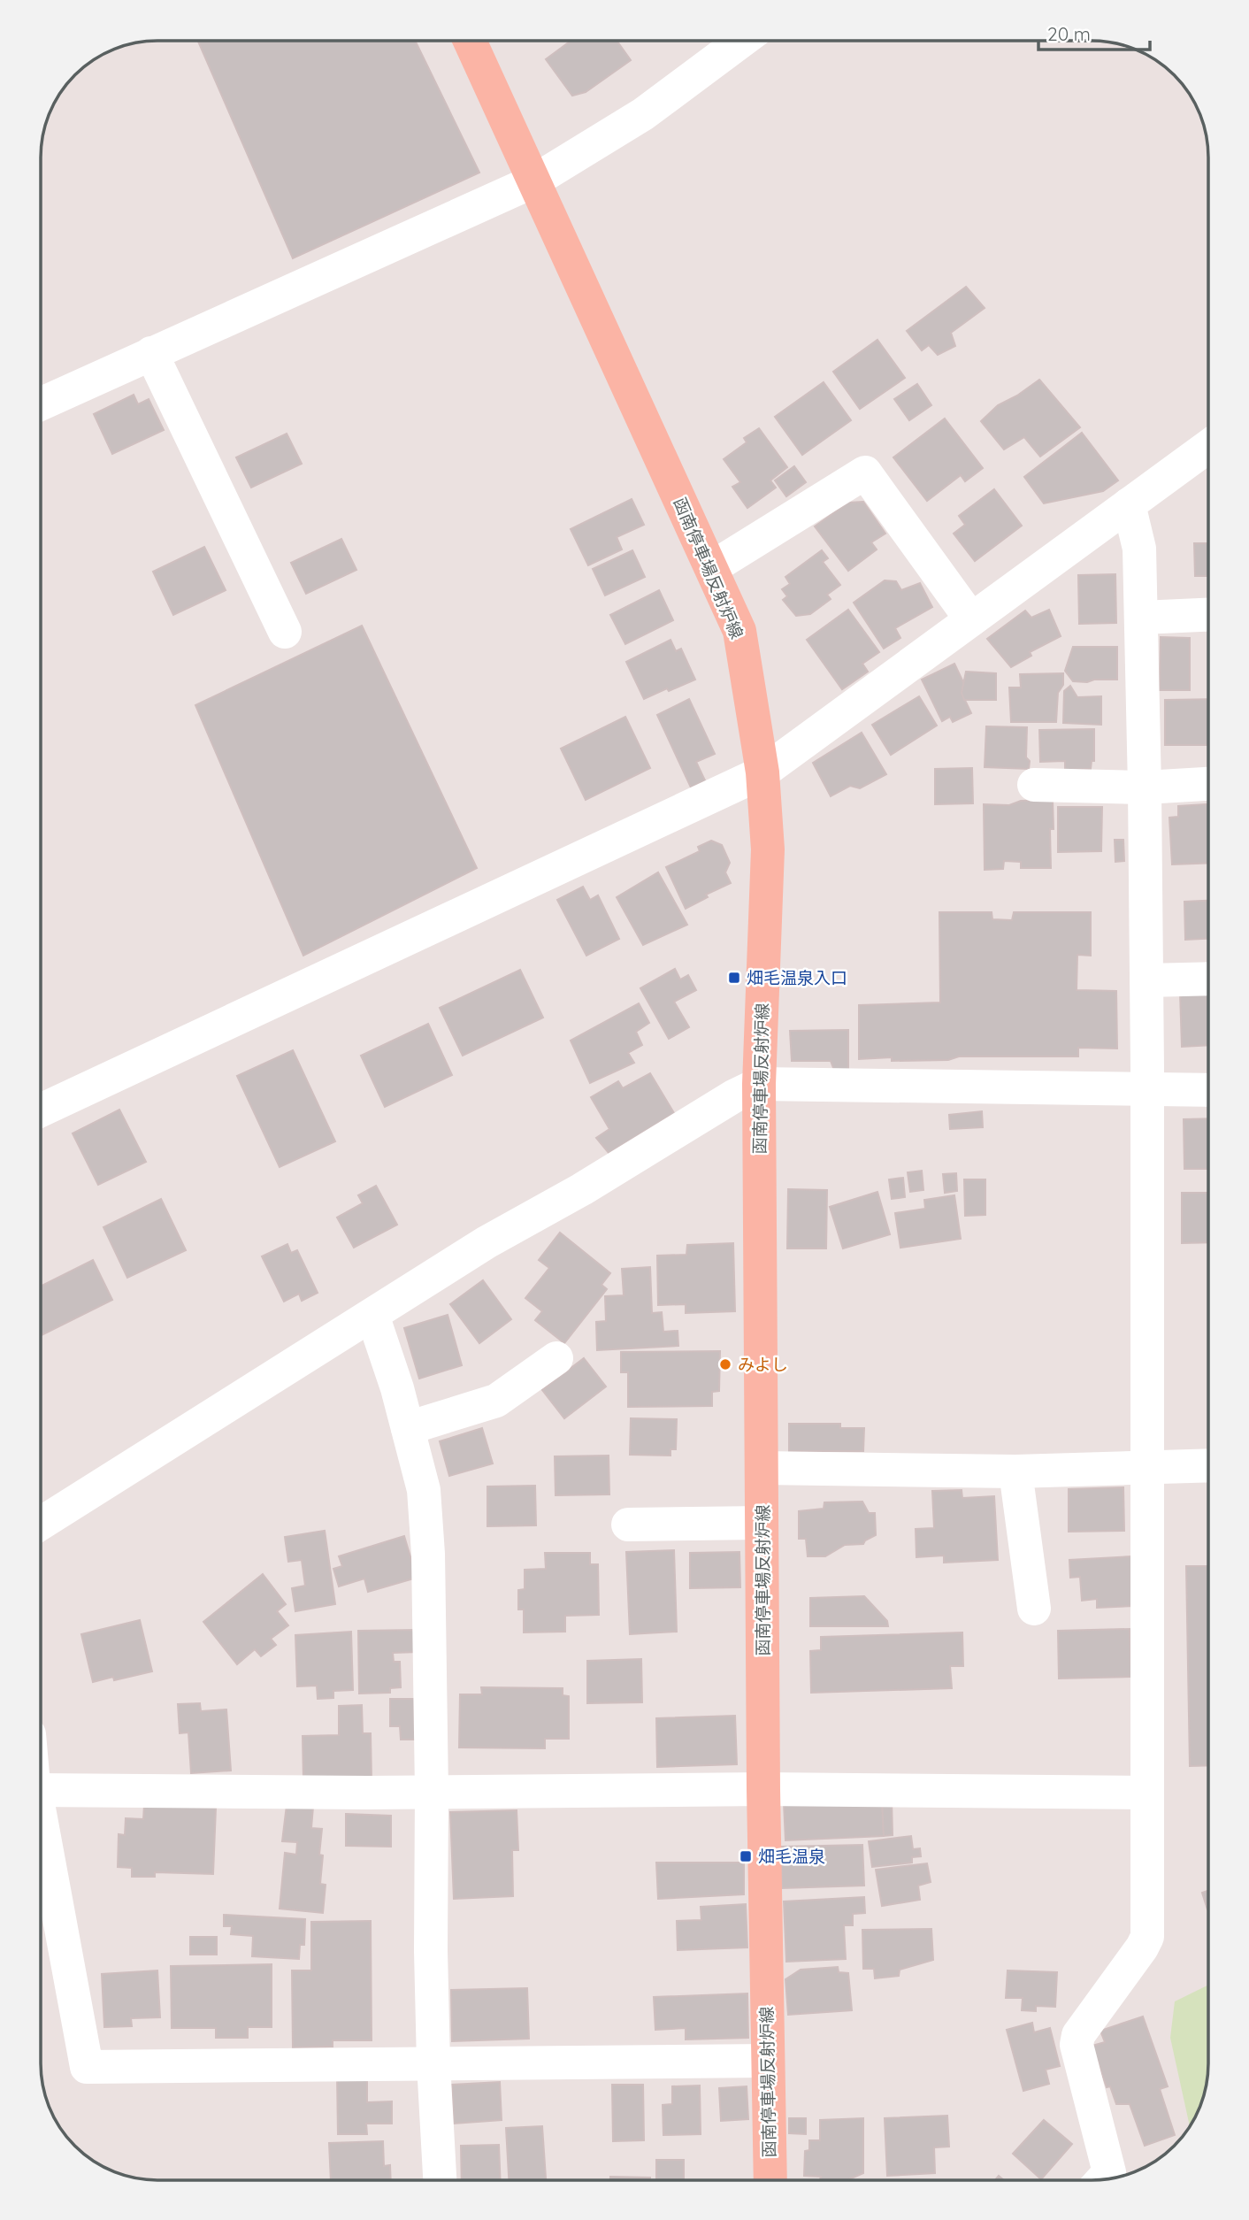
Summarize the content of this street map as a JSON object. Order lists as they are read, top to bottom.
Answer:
{
  "streets": {
    "main road": ["函南停車場反射炉線"]
  },
  "places": {
    "transit": ["畑毛温泉入口", "畑毛温泉"],
    "other": ["みよし"]
  },
  "scale_bar": "20 m"
}
